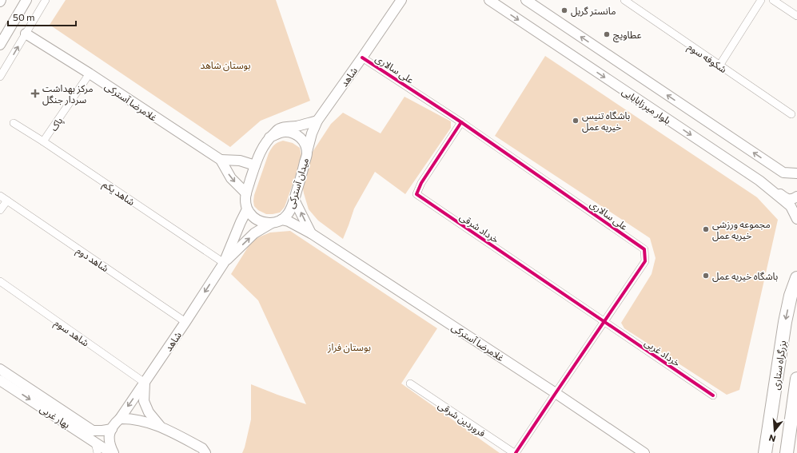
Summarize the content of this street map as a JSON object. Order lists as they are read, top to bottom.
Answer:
{
  "streets": {
    "highway": ["بزرگراه ستاری"],
    "street": [
      "شکوفه سوم",
      "علی سالاری",
      "شاهد",
      "غلامرضا آسترکی",
      "بلوار میرزابابایی",
      "پاک",
      "میدان آسترکی",
      "شاهد یکم",
      "خرداد شرقی",
      "شاهد دوم",
      "شاهد سوم",
      "خرداد غربی",
      "بهار غربی",
      "فروردین شرقی"
    ]
  },
  "crossings": [
    ["علی سالاری", "شاهد"],
    ["علی سالاری", "غلامرضا آسترکی"],
    ["علی سالاری", "خرداد شرقی"],
    ["علی سالاری", "خرداد غربی"],
    ["علی سالاری", "فروردین شرقی"],
    ["شاهد", "میدان آسترکی"],
    ["شاهد", "شاهد یکم"],
    ["شاهد", "شاهد دوم"],
    ["شاهد", "شاهد سوم"],
    ["شاهد", "بهار غربی"],
    ["غلامرضا آسترکی", "پاک"],
    ["غلامرضا آسترکی", "میدان آسترکی"],
    ["پاک", "شاهد یکم"],
    ["خرداد شرقی", "خرداد غربی"]
  ],
  "parks": ["بوستان شاهد", "بوستان فراز"],
  "places": {
    "other": [
      "مانستر گریل",
      "عطاویچ",
      "باشگاه تنیس خیریه عمل",
      "مجموعه ورزشی خیریه عمل",
      "باشگاه خیریه عمل"
    ],
    "health": ["مرکز بهداشت سردار جنگل"]
  },
  "scale_bar": "50 m",
  "north": "bottom"
}
